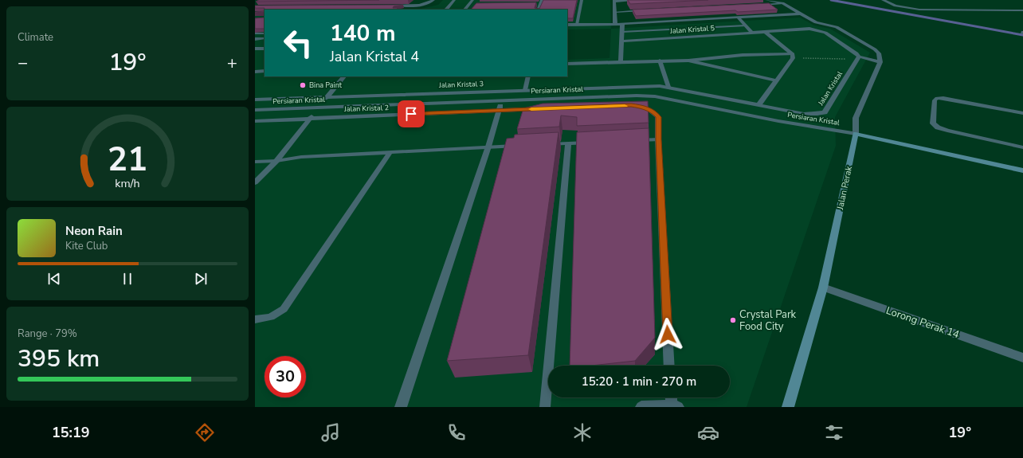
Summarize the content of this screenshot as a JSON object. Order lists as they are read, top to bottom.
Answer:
{
  "streets": {
    "street": [
      "Jalan Kristal 5",
      "Jalan Kristal 3",
      "Jalan Kristal",
      "Persiaran Kristal",
      "Jalan Kristal 2",
      "Jalan Perak",
      "Lorong Perak 14"
    ]
  },
  "crossings": [
    ["Jalan Kristal 3", "Jalan Kristal"],
    ["Persiaran Kristal", "Jalan Perak"],
    ["Jalan Perak", "Lorong Perak 14"]
  ],
  "places": ["Bina Paint", "Crystal Park Food City"],
  "page": {
    "tile": [
      "Climate",
      ["Range · 79%", "395 km"]
    ],
    "turn": ["140 m", "Jalan Kristal 4"],
    "heat": ["−", "19°", "+"],
    "song": ["Neon Rain", "Kite Club"],
    "limit": "30",
    "trip": "15:20 · 1 min · 270 m",
    "tabs": ["15:19", "19°"],
    "gauge": ["21", "km/h"]
  }
}
